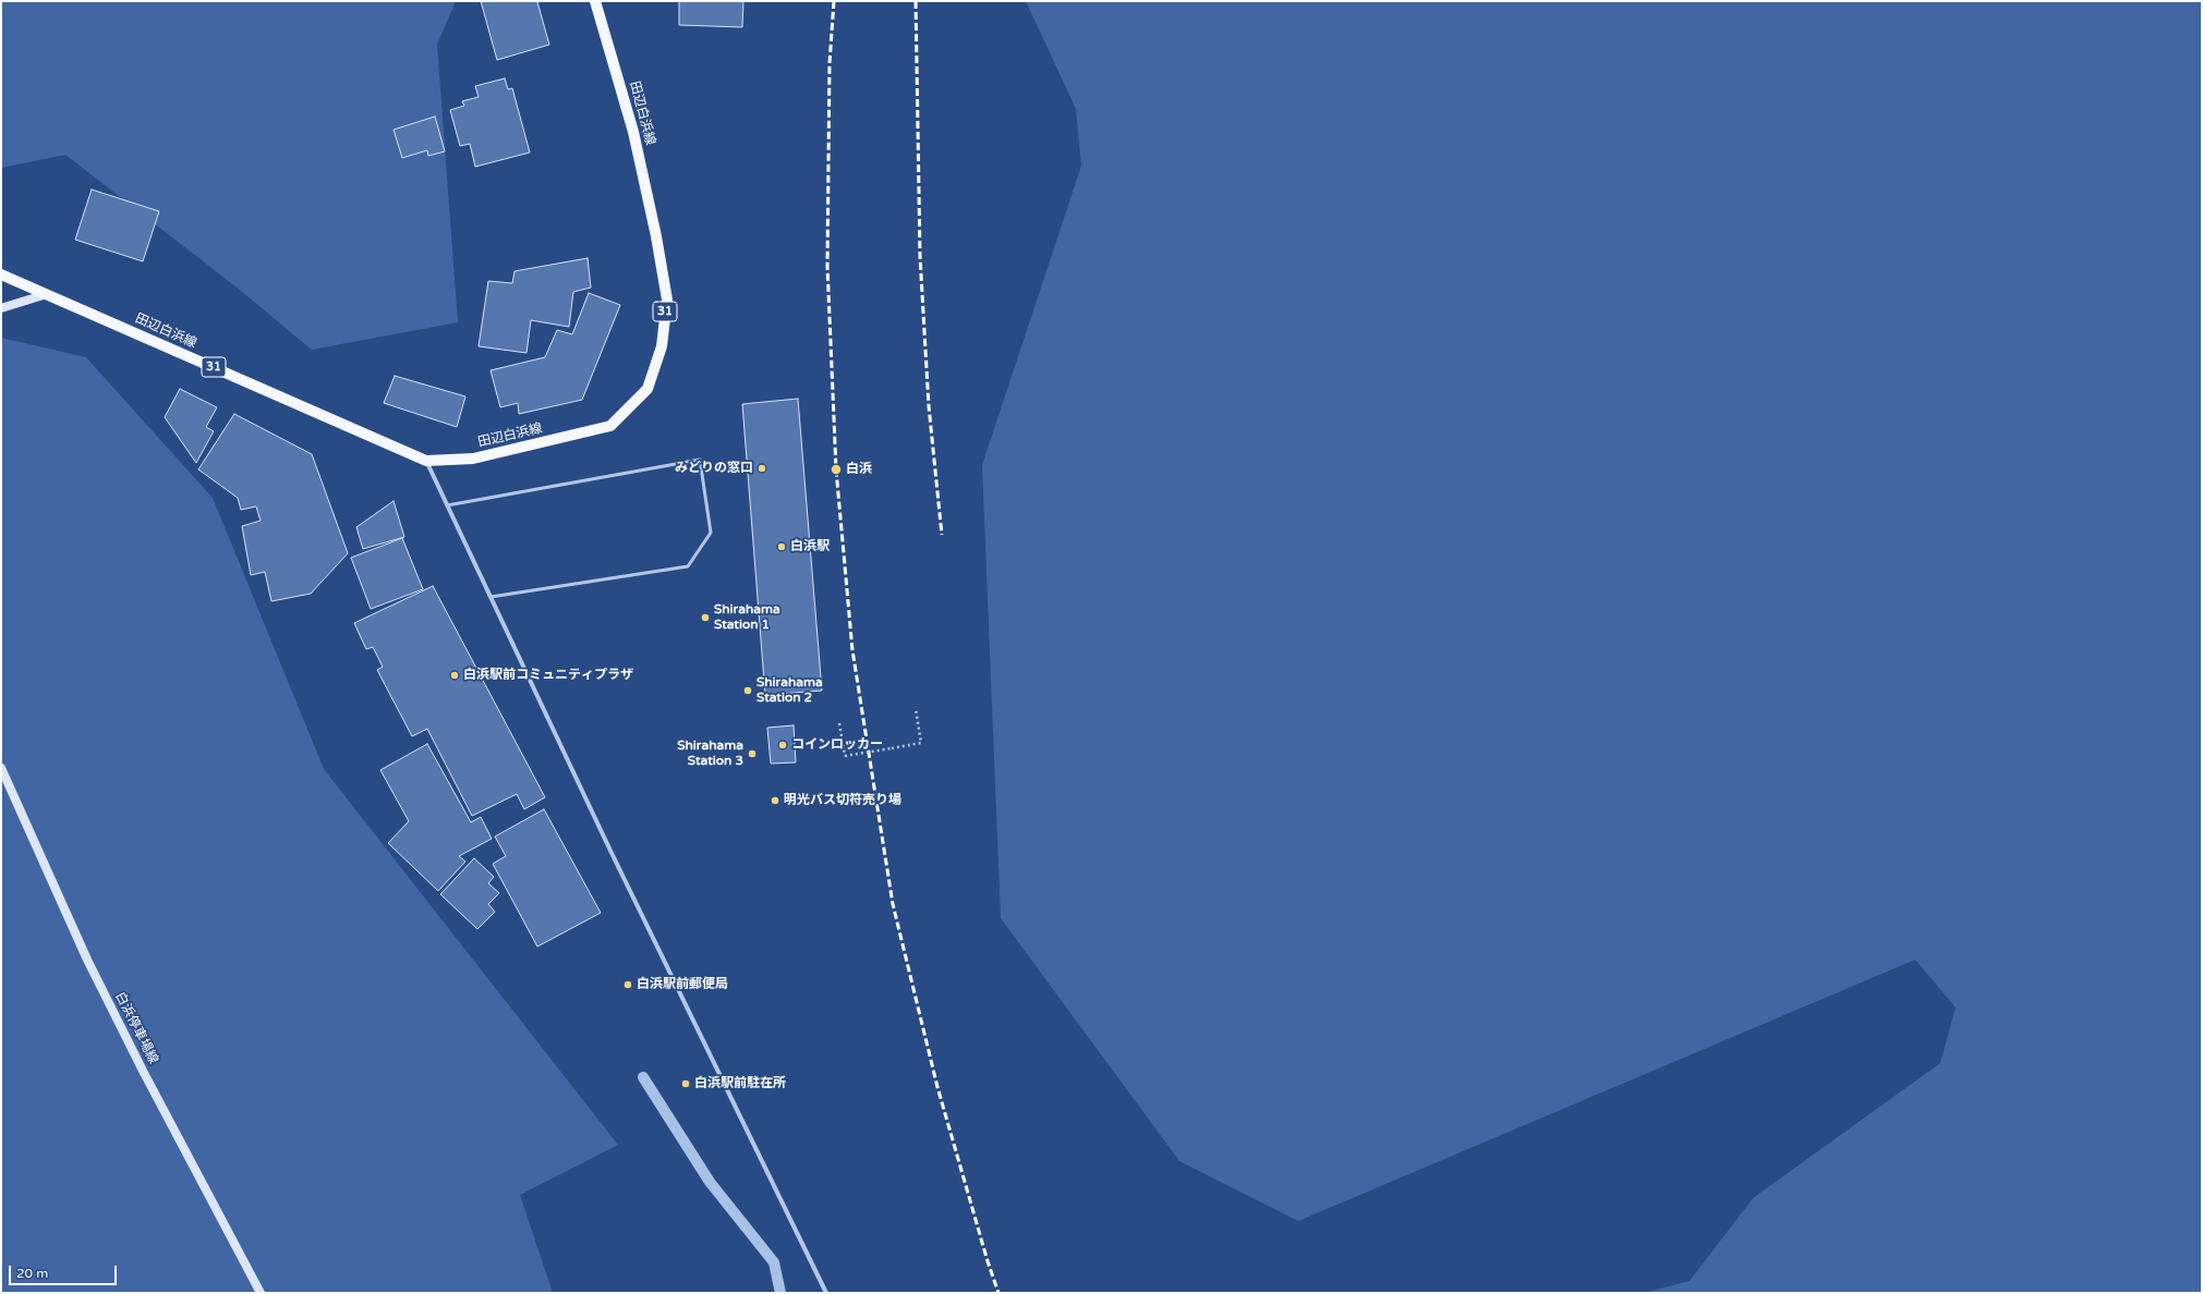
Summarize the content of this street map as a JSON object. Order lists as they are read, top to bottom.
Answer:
{
  "streets": {
    "main road": ["田辺白浜線", "31", "白浜停車場線"]
  },
  "places": [
    "みどりの窓口",
    "白浜",
    "白浜駅",
    "Shirahama Station 1",
    "白浜駅前コミュニティプラザ",
    "Shirahama Station 2",
    "コインロッカー",
    "Shirahama Station 3",
    "明光バス切符売り場",
    "白浜駅前郵便局",
    "白浜駅前駐在所"
  ],
  "scale_bar": "20 m"
}
